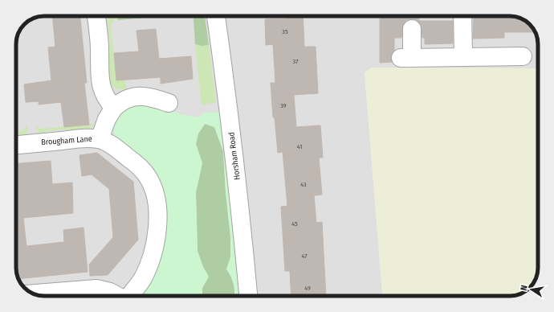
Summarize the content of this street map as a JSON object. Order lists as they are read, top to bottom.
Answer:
{
  "streets": {
    "street": ["Brougham Lane", "Horsham Road"]
  },
  "house_numbers": [
    "35",
    "37",
    "39",
    "41",
    "43",
    "45",
    "47",
    "49"
  ],
  "north": "left"
}
